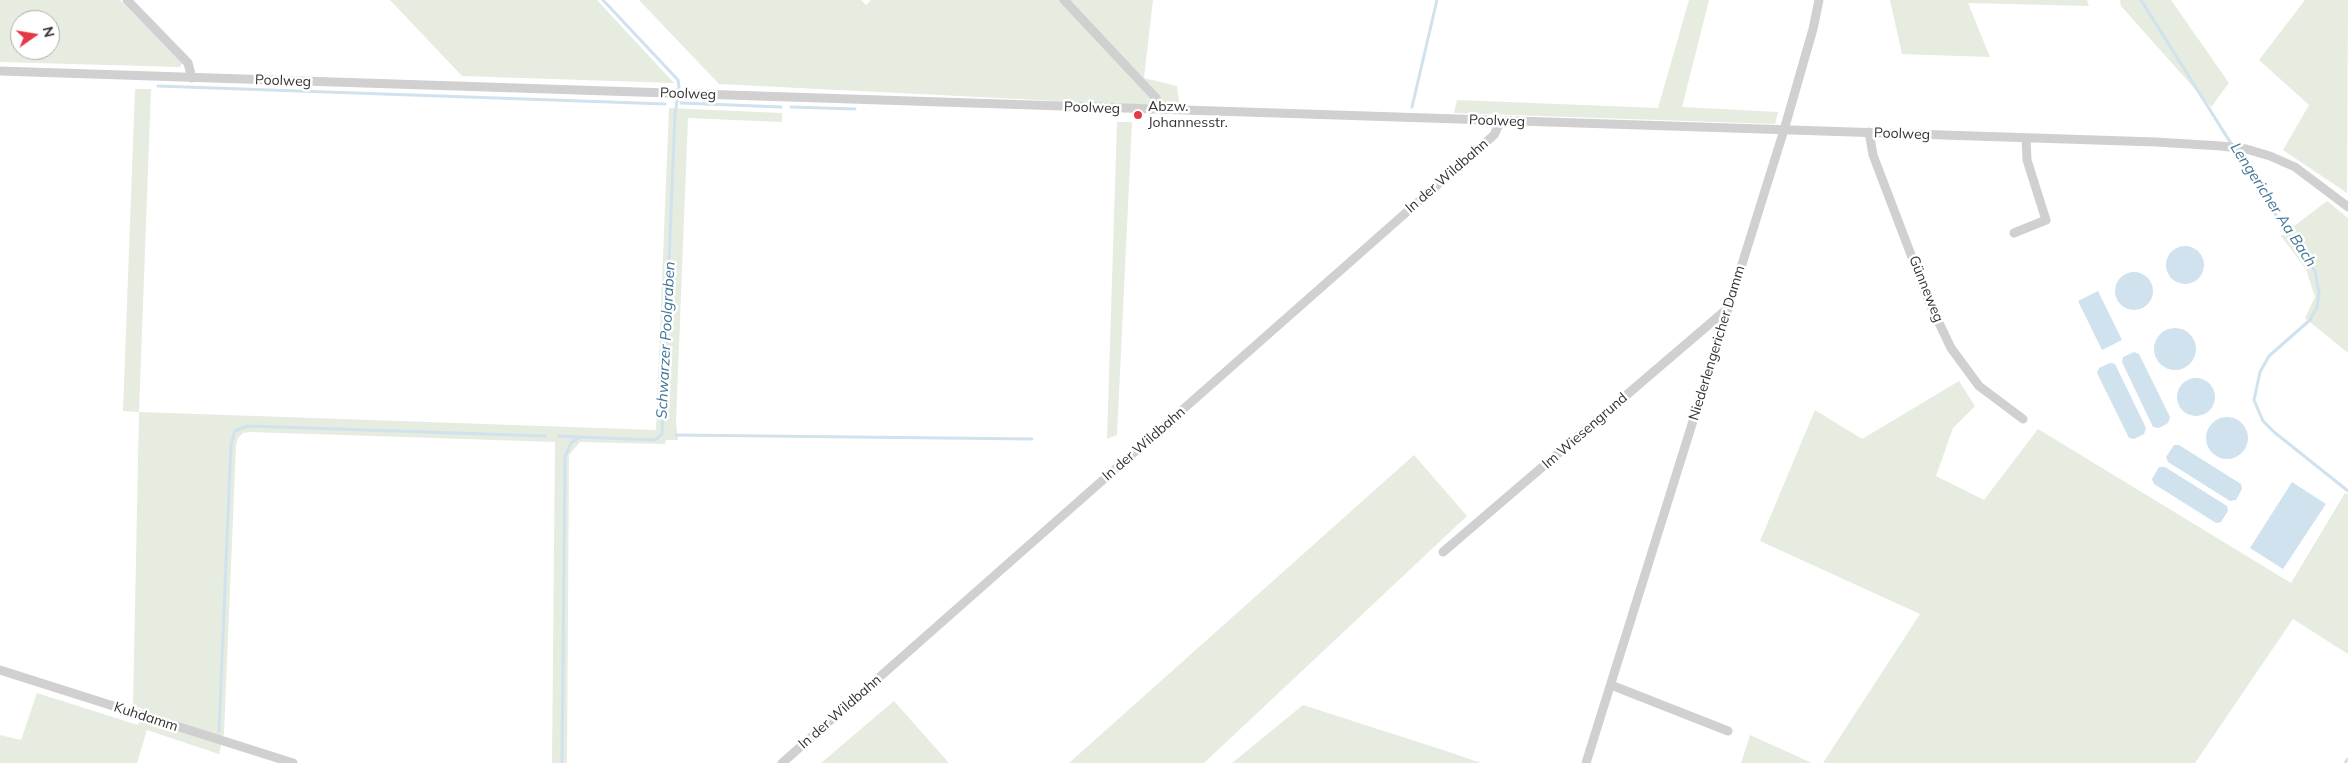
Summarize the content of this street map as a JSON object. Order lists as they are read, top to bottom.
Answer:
{
  "streets": {
    "street": [
      "Poolweg",
      "In der Wildbahn",
      "Günneweg",
      "Niederlengericher Damm",
      "Im Wiesengrund",
      "Kuhdamm"
    ]
  },
  "crossings": [
    ["Poolweg", "In der Wildbahn"],
    ["Poolweg", "Günneweg"],
    ["Poolweg", "Niederlengericher Damm"],
    ["Niederlengericher Damm", "Im Wiesengrund"]
  ],
  "water": ["Lengericher Aa Bach", "Schwarzer Poolgraben"],
  "places": ["Abzw. Johannesstr."],
  "north": "right"
}
